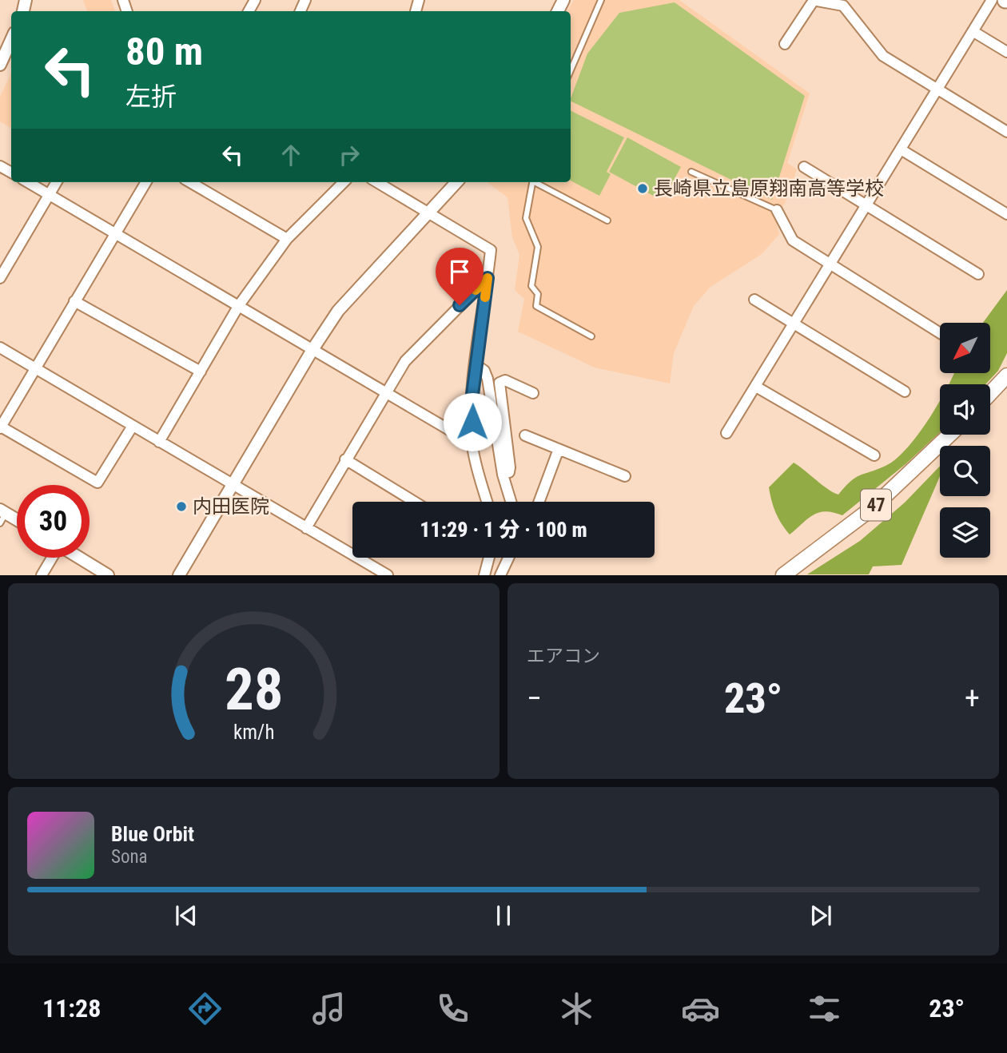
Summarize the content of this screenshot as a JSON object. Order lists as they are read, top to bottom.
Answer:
{
  "streets": {
    "main road": ["47"]
  },
  "places": ["長崎県立島原翔南高等学校", "内田医院"],
  "north": "bottom left",
  "page": {
    "turn": ["80 m", "左折"],
    "limit": "30",
    "trip": "11:29 · 1 分 · 100 m",
    "tile": "エアコン",
    "heat": ["−", "23°", "+"],
    "song": ["Blue Orbit", "Sona"],
    "tabs": ["11:28", "23°"],
    "gauge": ["28", "km/h"]
  }
}
